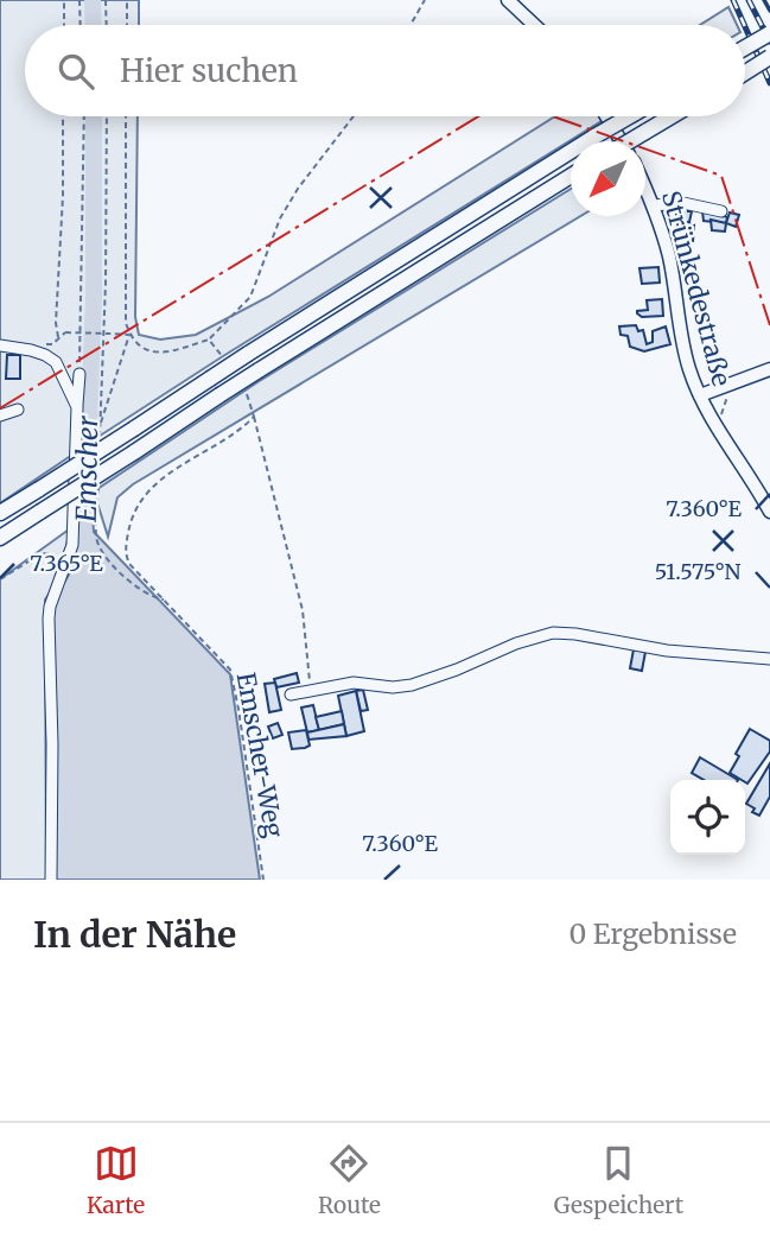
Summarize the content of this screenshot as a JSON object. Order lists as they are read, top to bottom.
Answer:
{
  "streets": {
    "main road": ["Strünkedestraße"],
    "path": ["Emscher-Weg"]
  },
  "water": ["Emscher"],
  "north": "bottom left",
  "page": {
    "search": "Hier suchen",
    "heading": ["In der Nähe", "0 Ergebnisse"],
    "nav": ["Karte", "Route", "Gespeichert"]
  },
  "coordinates": ["7.360°E", "7.365°E", "51.575°N"]
}
